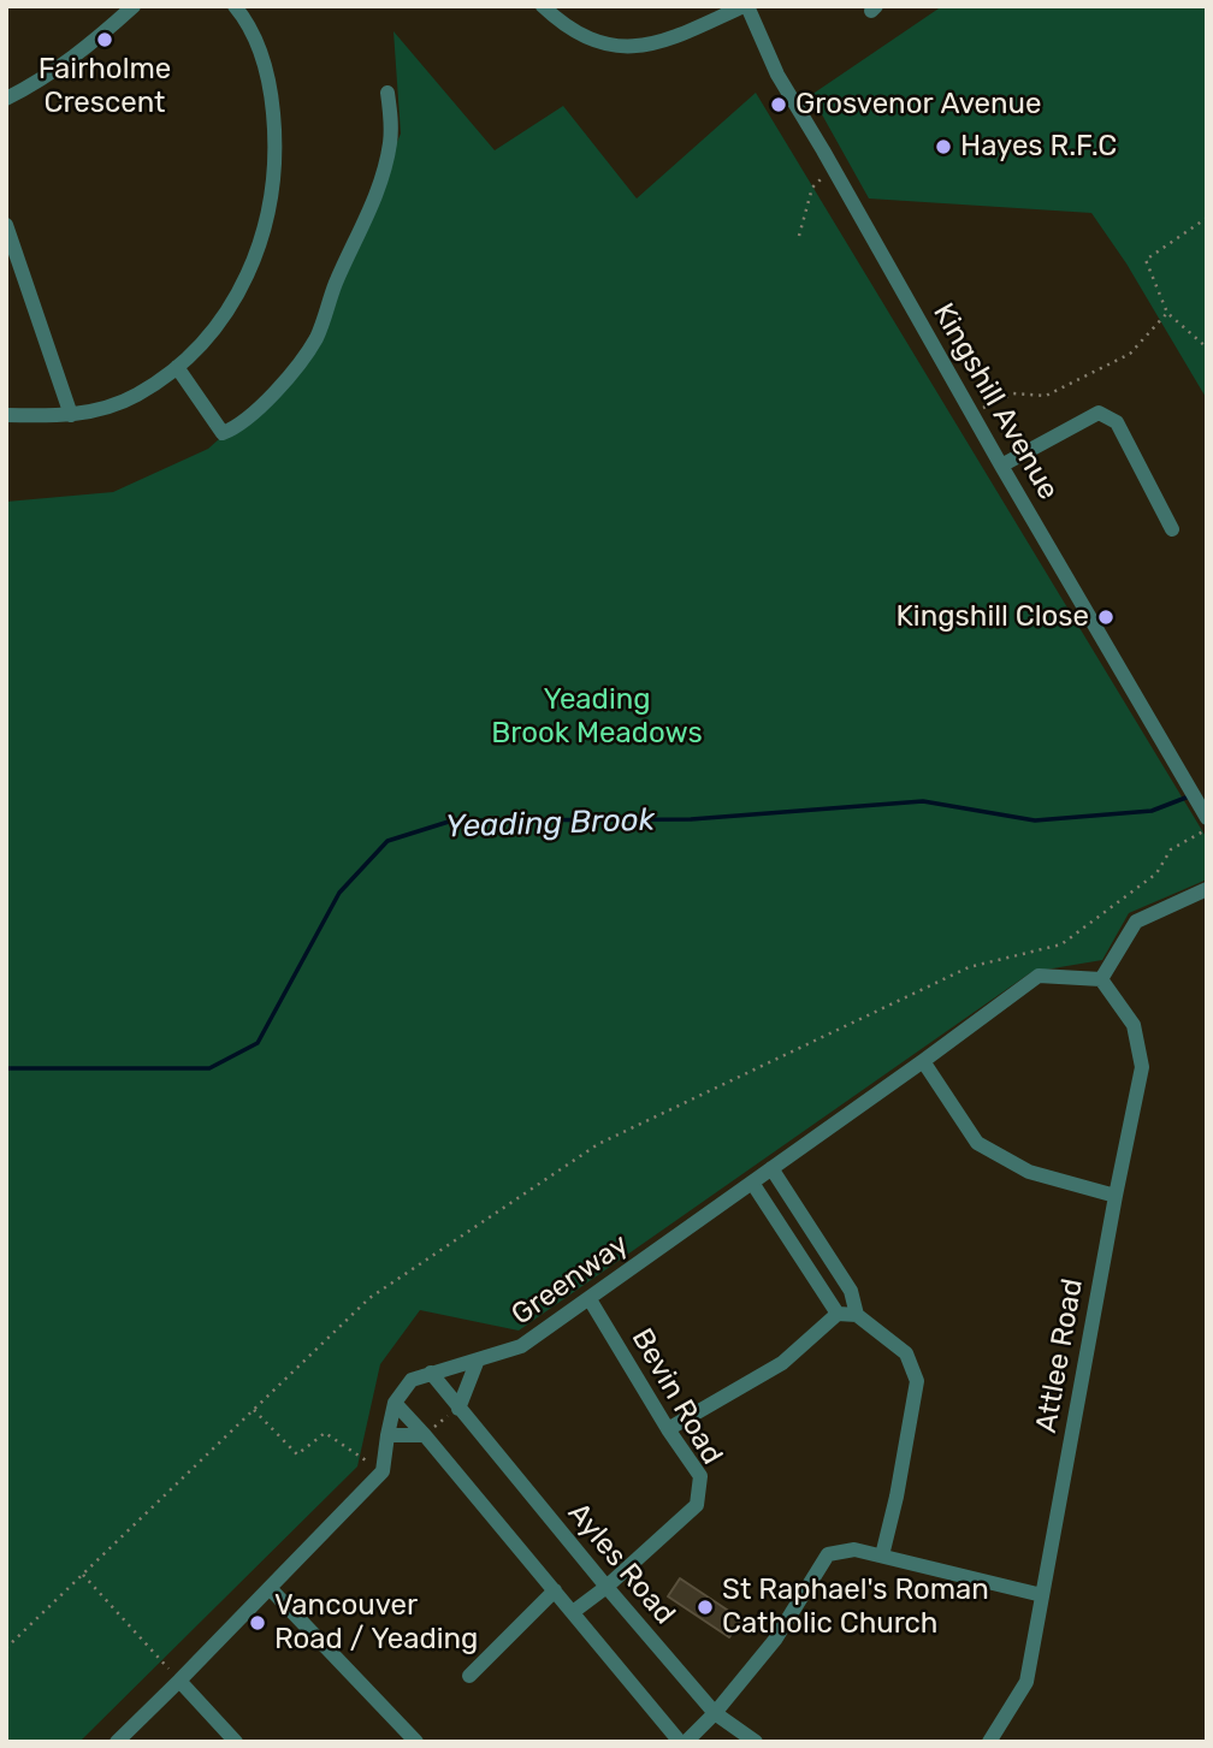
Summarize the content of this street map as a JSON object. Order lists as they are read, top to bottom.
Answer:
{
  "streets": {
    "street": [
      "Kingshill Avenue",
      "Greenway",
      "Attlee Road",
      "Bevin Road",
      "Ayles Road"
    ]
  },
  "crossings": [
    ["Greenway", "Attlee Road"],
    ["Greenway", "Bevin Road"],
    ["Greenway", "Ayles Road"],
    ["Bevin Road", "Ayles Road"]
  ],
  "water": ["Yeading Brook"],
  "parks": ["Yeading Brook Meadows"],
  "places": [
    "Fairholme Crescent",
    "Grosvenor Avenue",
    "Hayes R.F.C",
    "Kingshill Close",
    "St Raphael's Roman Catholic Church",
    "Vancouver Road / Yeading"
  ]
}
